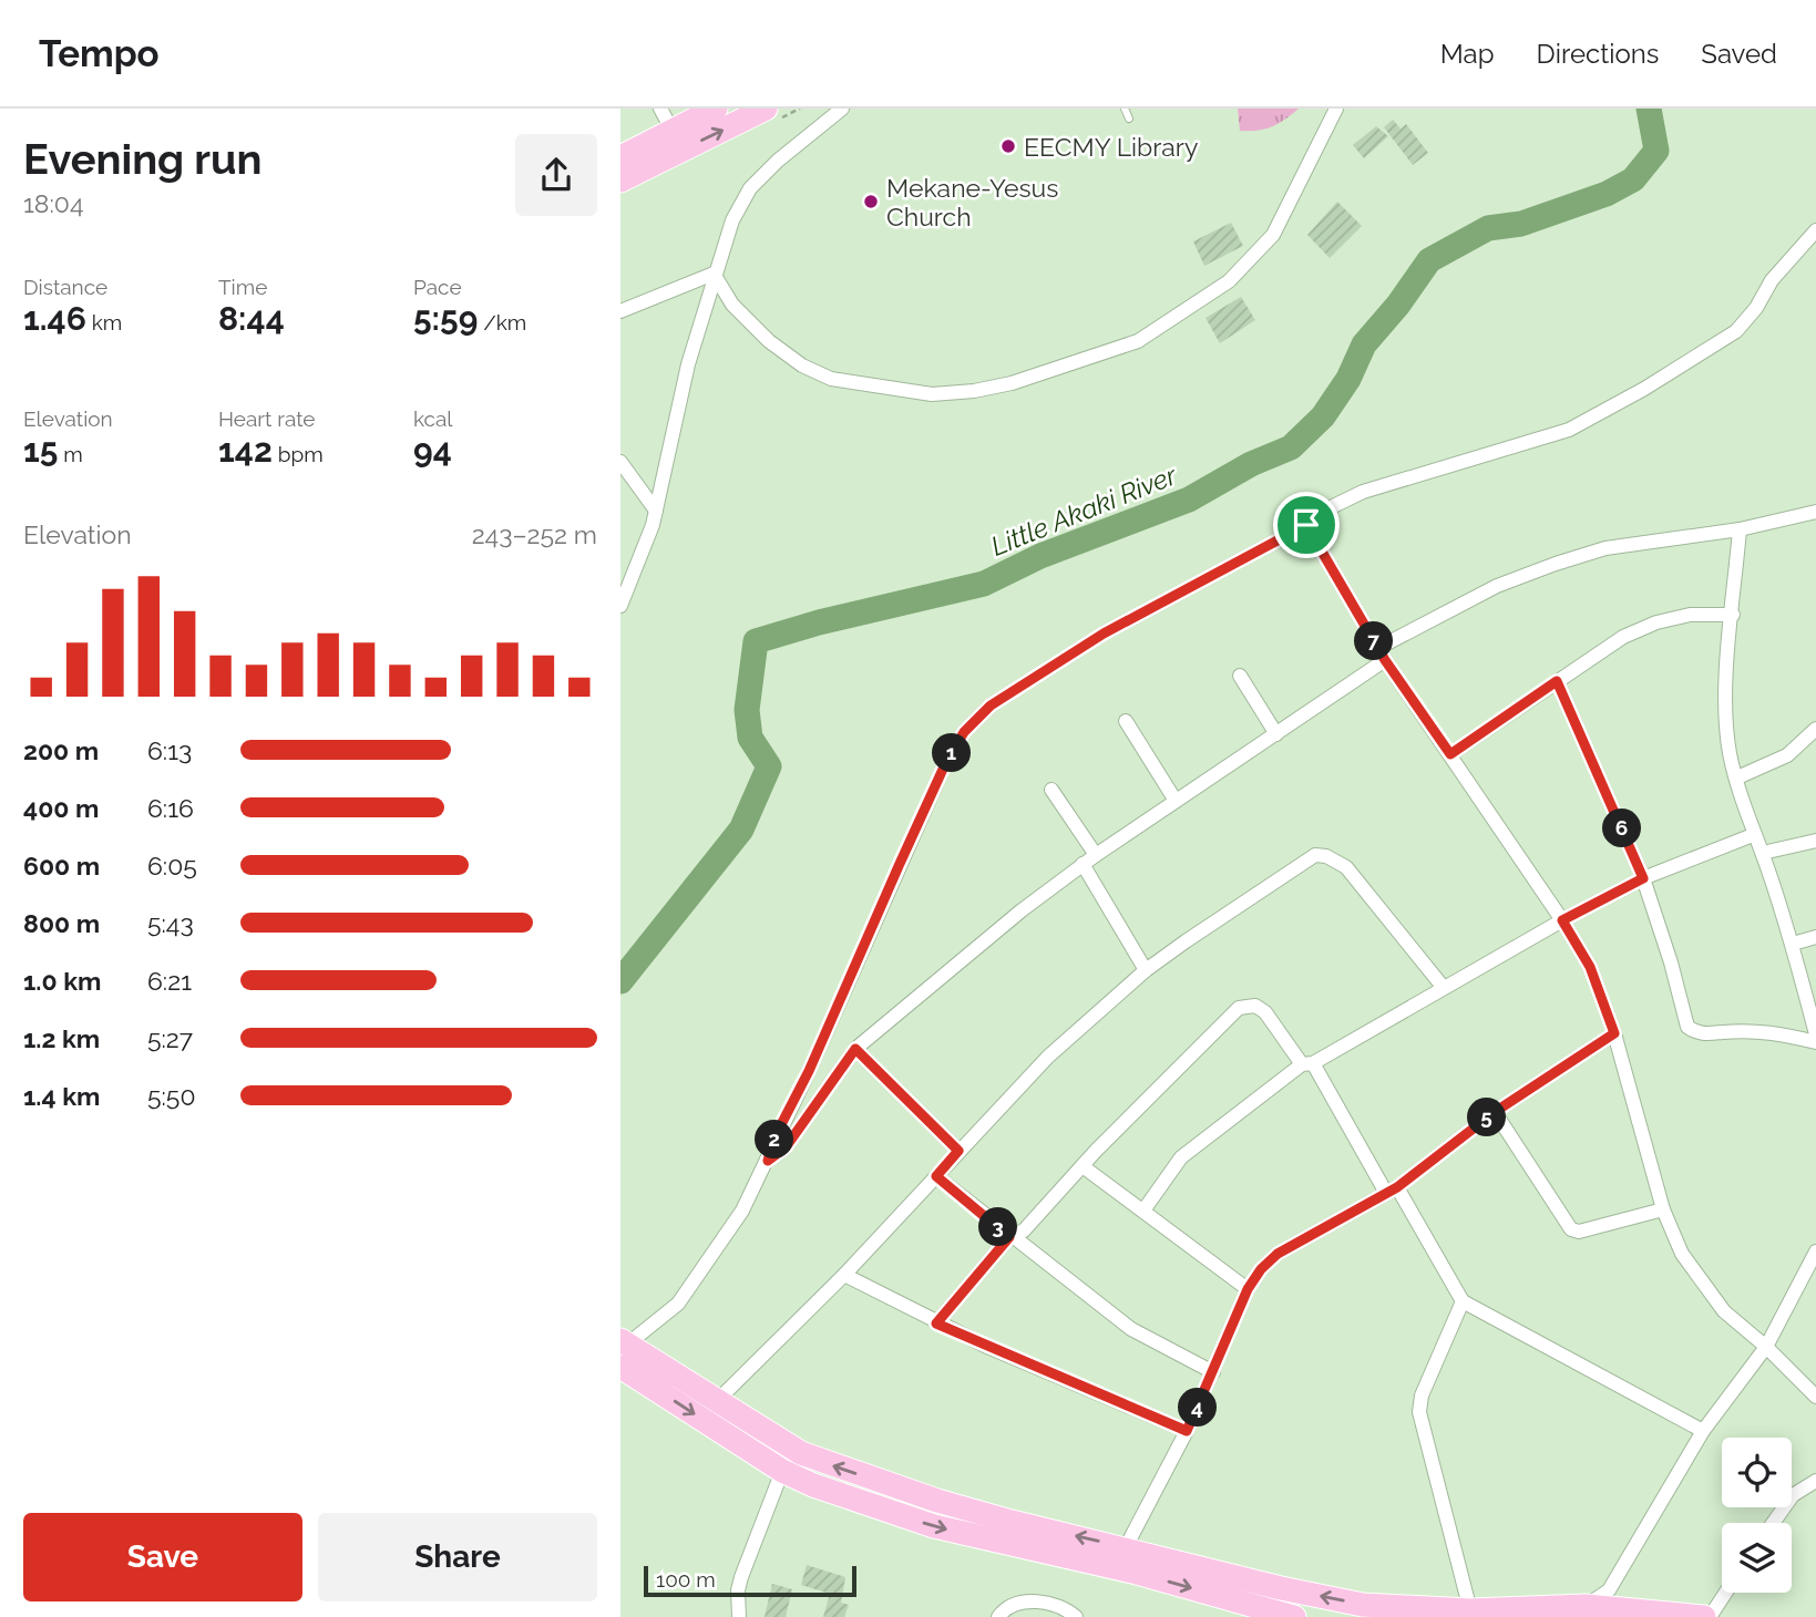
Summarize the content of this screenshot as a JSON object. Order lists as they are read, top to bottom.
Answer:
{
  "water": ["Little Akaki River"],
  "places": ["EECMY Library", "Mekane-Yesus Church"],
  "scale_bar": "100 m",
  "page": {
    "header": "Tempo",
    "nav": ["Map", "Directions", "Saved"],
    "heading": ["Evening run", "18:04"],
    "stats": [
      ["Distance", "1.46 km"],
      ["Time", "8:44"],
      ["Pace", "5:59 /km"],
      ["Elevation", "15 m"],
      ["Heart rate", "142 bpm"],
      ["kcal", "94"]
    ],
    "chart": ["Elevation", "243–252 m"],
    "pins": [
      "7",
      "1",
      "6",
      "5",
      "2",
      "3",
      "4"
    ],
    "list": [
      {
        "name": "200 m",
        "note": "6:13"
      },
      {
        "name": "400 m",
        "note": "6:16"
      },
      {
        "name": "600 m",
        "note": "6:05"
      },
      {
        "name": "800 m",
        "note": "5:43"
      },
      {
        "name": "1.0 km",
        "note": "6:21"
      },
      {
        "name": "1.2 km",
        "note": "5:27"
      },
      {
        "name": "1.4 km",
        "note": "5:50"
      }
    ],
    "buttons": ["Save", "Share"],
    "scale": "100 m"
  }
}
